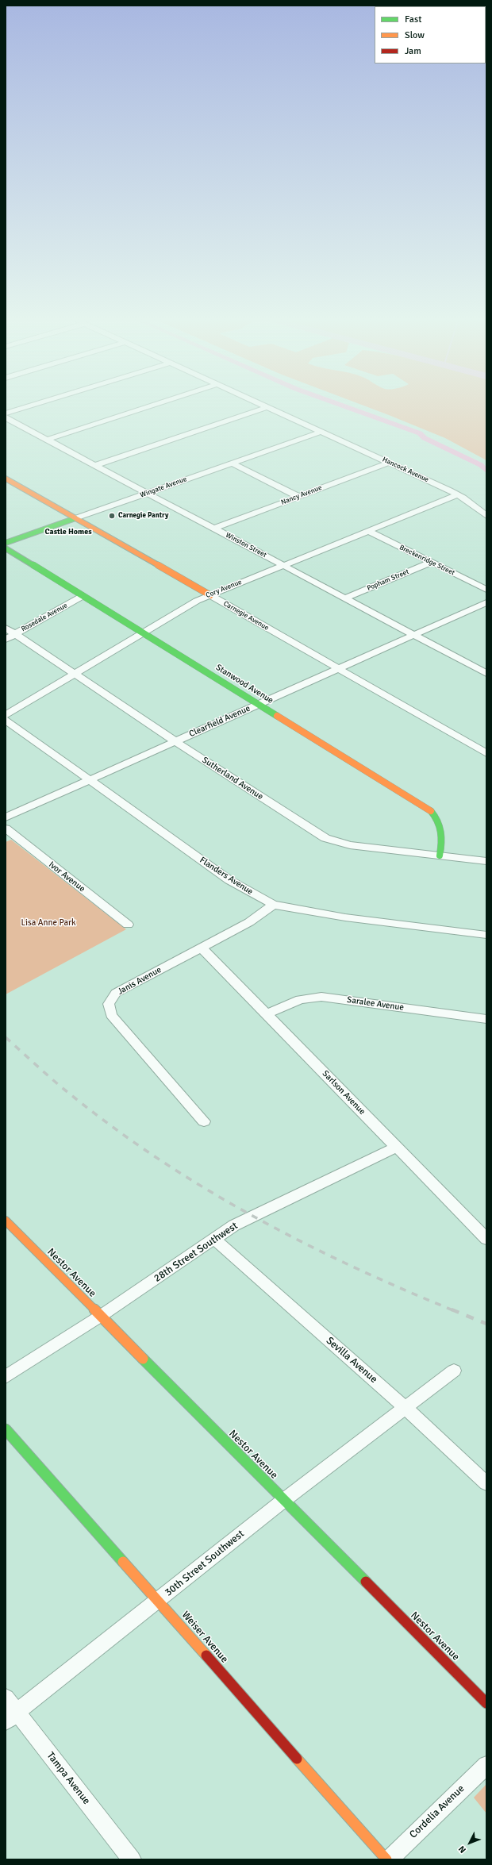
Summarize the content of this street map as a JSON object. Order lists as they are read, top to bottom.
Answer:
{
  "streets": {
    "street": [
      "Hancock Avenue",
      "Wingate Avenue",
      "Nancy Avenue",
      "Winston Street",
      "Breckenridge Street",
      "Popham Street",
      "Cory Avenue",
      "Carnegie Avenue",
      "Rosedale Avenue",
      "Stanwood Avenue",
      "Clearfield Avenue",
      "Sutherland Avenue",
      "Flanders Avenue",
      "Ivor Avenue",
      "Janis Avenue",
      "Saralee Avenue",
      "Sarlson Avenue",
      "28th Street Southwest",
      "Nestor Avenue",
      "Sevilla Avenue",
      "30th Street Southwest",
      "Weiser Avenue",
      "Tampa Avenue",
      "Cordelia Avenue"
    ]
  },
  "crossings": [
    ["Hancock Avenue", "Wingate Avenue"],
    ["Hancock Avenue", "Nancy Avenue"],
    ["Hancock Avenue", "Cory Avenue"],
    ["Wingate Avenue", "Winston Street"],
    ["Wingate Avenue", "Carnegie Avenue"],
    ["Nancy Avenue", "Winston Street"],
    ["Winston Street", "Popham Street"],
    ["Winston Street", "Cory Avenue"],
    ["Winston Street", "Clearfield Avenue"],
    ["Breckenridge Street", "Popham Street"],
    ["Breckenridge Street", "Cory Avenue"],
    ["Cory Avenue", "Carnegie Avenue"],
    ["Cory Avenue", "Stanwood Avenue"],
    ["Cory Avenue", "Sutherland Avenue"],
    ["Carnegie Avenue", "Clearfield Avenue"],
    ["Rosedale Avenue", "Stanwood Avenue"],
    ["Rosedale Avenue", "Sutherland Avenue"],
    ["Stanwood Avenue", "Clearfield Avenue"],
    ["Stanwood Avenue", "Sutherland Avenue"],
    ["Clearfield Avenue", "Sutherland Avenue"],
    ["Clearfield Avenue", "Flanders Avenue"],
    ["Flanders Avenue", "Janis Avenue"],
    ["Janis Avenue", "Sarlson Avenue"],
    ["Saralee Avenue", "Sarlson Avenue"],
    ["Sarlson Avenue", "28th Street Southwest"],
    ["28th Street Southwest", "Nestor Avenue"],
    ["28th Street Southwest", "Sevilla Avenue"],
    ["Nestor Avenue", "30th Street Southwest"],
    ["Sevilla Avenue", "30th Street Southwest"],
    ["30th Street Southwest", "Weiser Avenue"],
    ["30th Street Southwest", "Tampa Avenue"],
    ["Weiser Avenue", "Cordelia Avenue"]
  ],
  "districts": ["Castle Homes"],
  "parks": ["Lisa Anne Park"],
  "places": ["Carnegie Pantry"],
  "legend": ["Fast", "Slow", "Jam"],
  "north": "bottom left"
}
